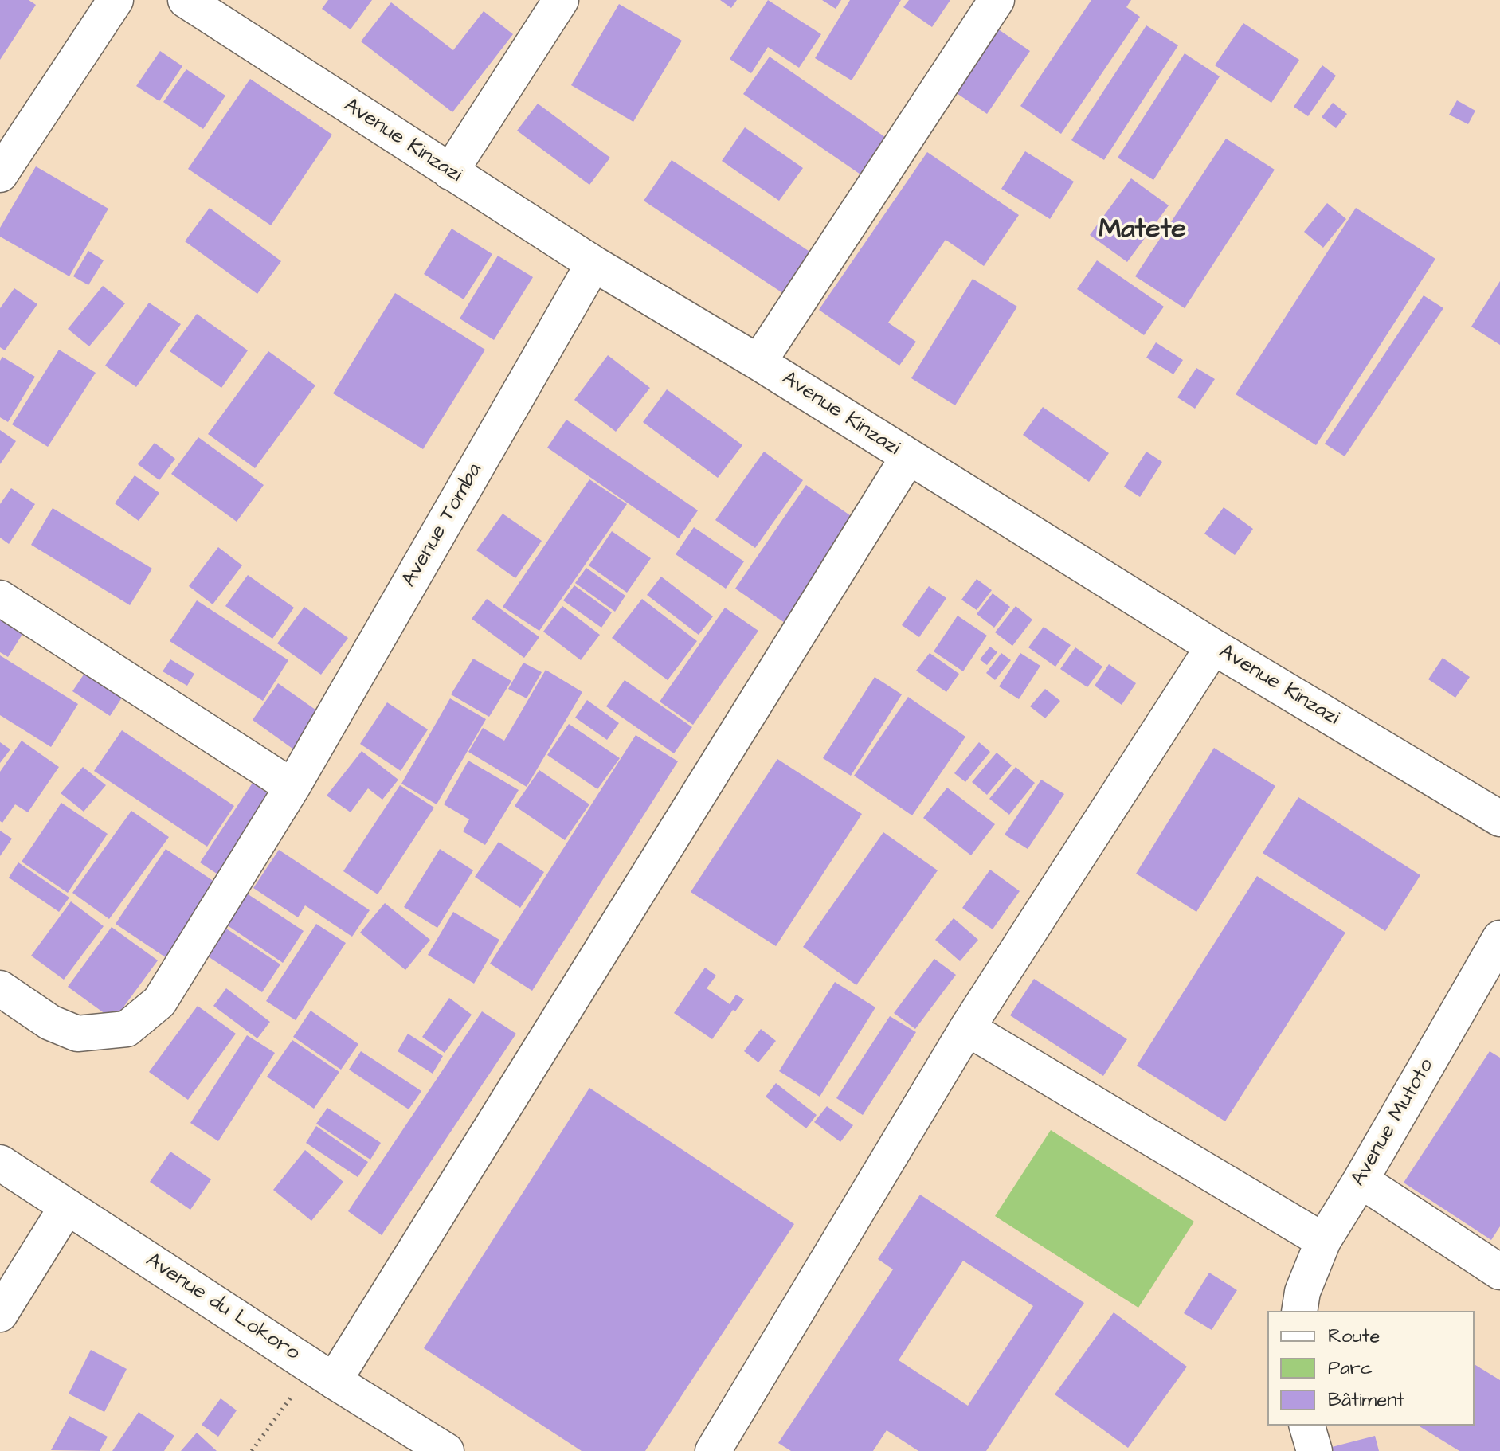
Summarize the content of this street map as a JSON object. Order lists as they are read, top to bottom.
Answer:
{
  "streets": {
    "street": [
      "Avenue Kinzazi",
      "Avenue Tomba",
      "Avenue Mutoto",
      "Avenue du Lokoro"
    ]
  },
  "crossings": [
    ["Avenue Kinzazi", "Avenue Tomba"]
  ],
  "districts": ["Matete"],
  "legend": ["Route", "Parc", "Bâtiment"]
}
